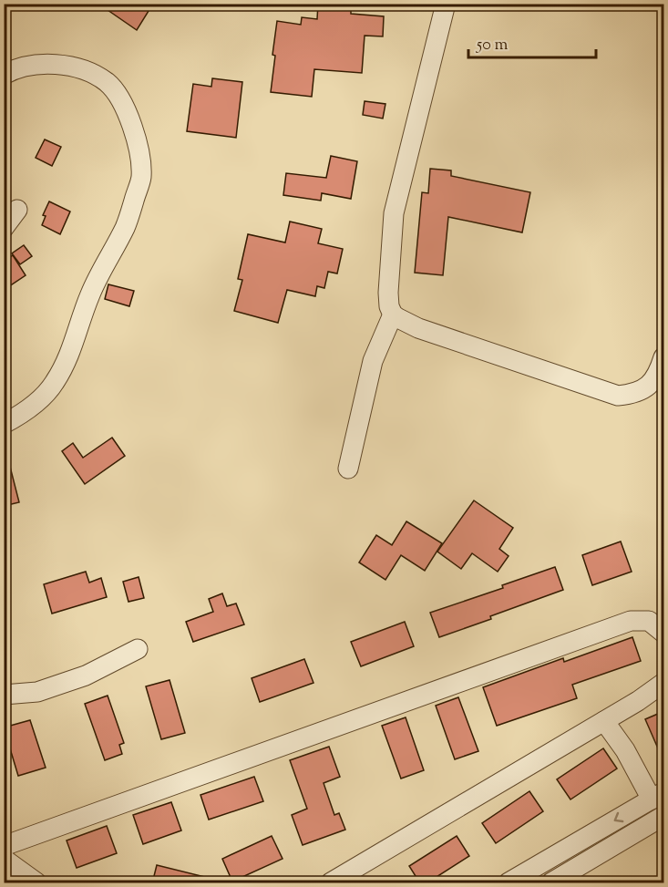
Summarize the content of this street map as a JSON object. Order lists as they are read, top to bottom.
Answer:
{
  "scale_bar": "50 m"
}
